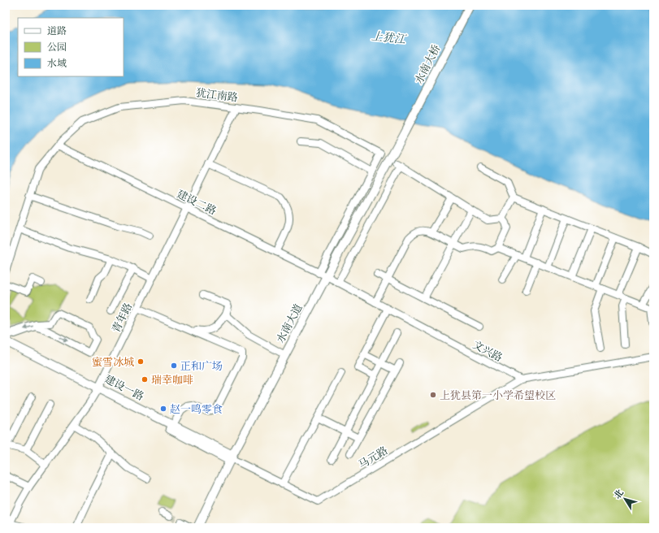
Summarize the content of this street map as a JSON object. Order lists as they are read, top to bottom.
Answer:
{
  "streets": {
    "main road": ["水南大桥", "水南大道", "建设一路"],
    "street": [
      "犹江南路",
      "建设二路",
      "青年路",
      "文兴路",
      "马元路"
    ]
  },
  "crossings": [
    ["水南大桥", "水南大道"],
    ["犹江南路", "建设二路"],
    ["犹江南路", "青年路"],
    ["建设二路", "青年路"],
    ["建设二路", "水南大道"],
    ["建设二路", "文兴路"],
    ["青年路", "建设一路"],
    ["水南大道", "文兴路"],
    ["水南大道", "建设一路"],
    ["水南大道", "马元路"],
    ["文兴路", "马元路"],
    ["建设一路", "马元路"]
  ],
  "water": ["上犹江"],
  "places": [
    "蜜雪冰城",
    "正和广场",
    "瑞幸咖啡",
    "上犹县第一小学希望校区",
    "赵一鸣零食"
  ],
  "legend": ["道路", "公园", "水域"],
  "north": "top left"
}
